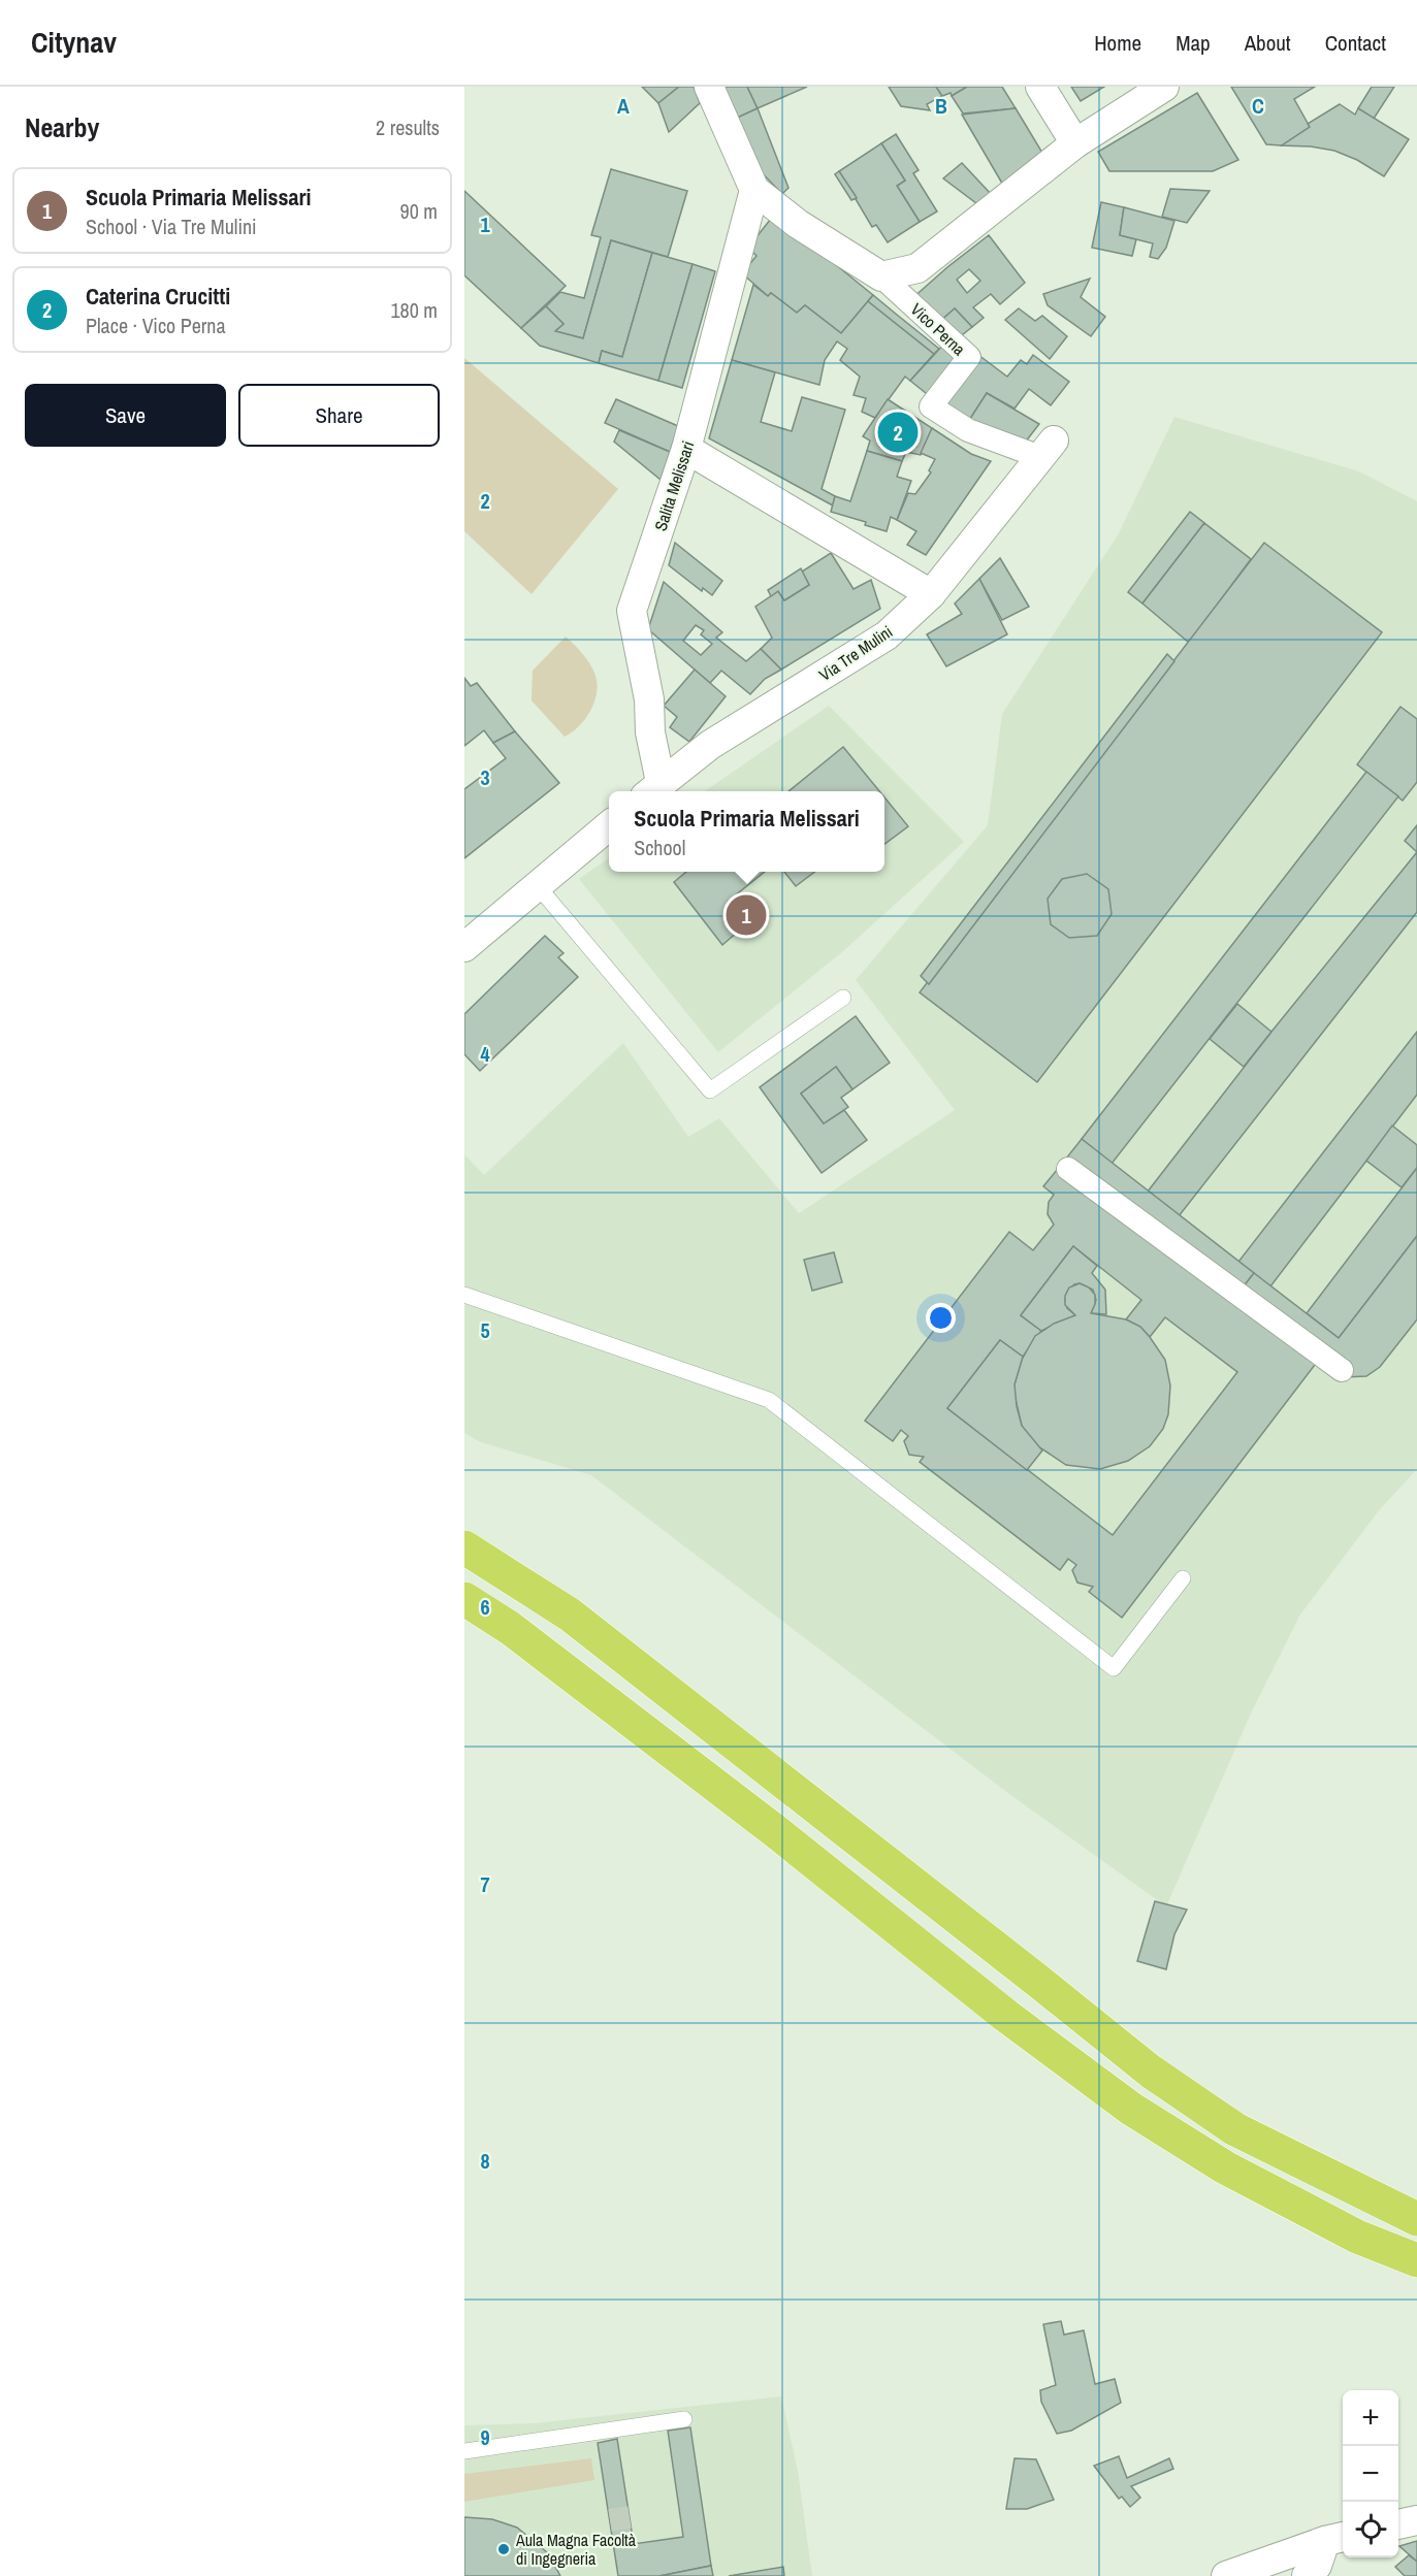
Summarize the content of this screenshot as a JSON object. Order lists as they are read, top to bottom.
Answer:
{
  "streets": {
    "street": ["Vico Perna", "Salita Melissari", "Via Tre Mulini"]
  },
  "crossings": [
    ["Vico Perna", "Via Tre Mulini"],
    ["Salita Melissari", "Via Tre Mulini"]
  ],
  "places": ["Aula Magna Facoltà di Ingegneria"],
  "page": {
    "header": "Citynav",
    "nav": [
      "Home",
      "Map",
      "About",
      "Contact"
    ],
    "heading": ["Nearby", "2 results"],
    "list": [
      {
        "mark": "1",
        "name": "Scuola Primaria Melissari",
        "note": "School · Via Tre Mulini",
        "value": "90 m"
      },
      {
        "mark": "2",
        "name": "Caterina Crucitti",
        "note": "Place · Vico Perna",
        "value": "180 m"
      }
    ],
    "buttons": ["Save", "Share"],
    "pins": ["2", "1"],
    "popup": ["Scuola Primaria Melissari", "School"],
    "map_buttons": ["+", "−"]
  },
  "grid": {
    "columns": ["A", "B", "C"],
    "rows": [
      "1",
      "2",
      "3",
      "4",
      "5",
      "6",
      "7",
      "8",
      "9"
    ]
  }
}
